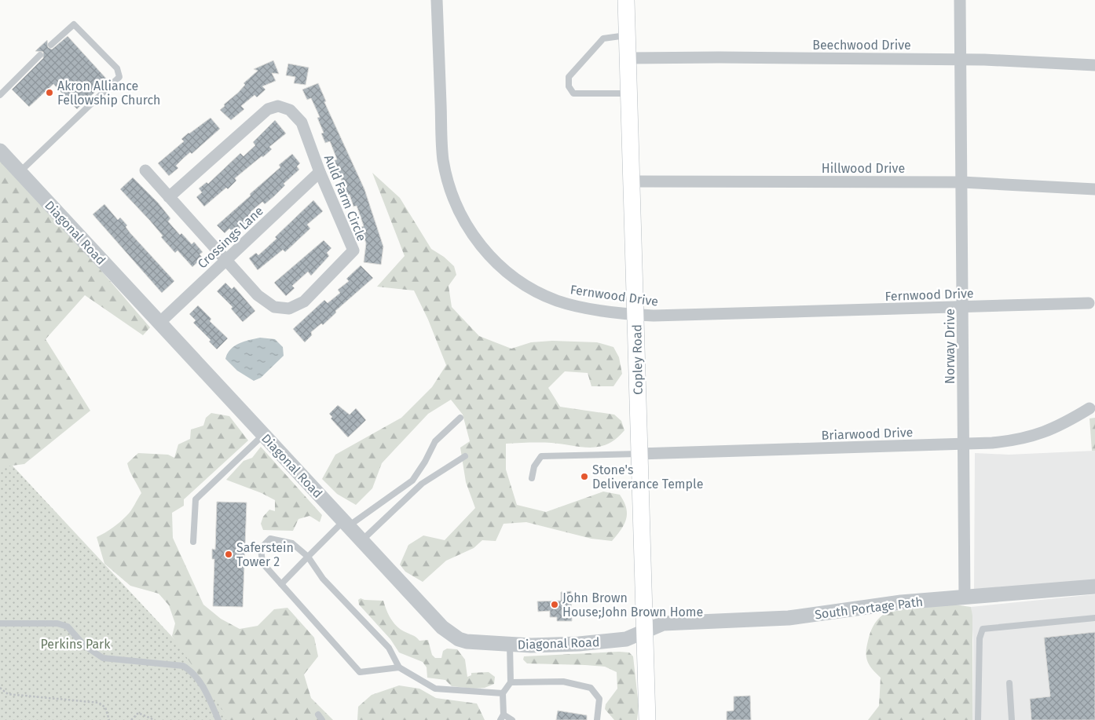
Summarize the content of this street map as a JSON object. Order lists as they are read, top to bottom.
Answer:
{
  "streets": {
    "main road": ["Copley Road"],
    "street": [
      "Beechwood Drive",
      "Hillwood Drive",
      "Auld Farm Circle",
      "Diagonal Road",
      "Crossings Lane",
      "Fernwood Drive",
      "Norway Drive",
      "Briarwood Drive",
      "South Portage Path"
    ]
  },
  "crossings": [
    ["Beechwood Drive", "Norway Drive"],
    ["Beechwood Drive", "Copley Road"],
    ["Hillwood Drive", "Norway Drive"],
    ["Hillwood Drive", "Copley Road"],
    ["Auld Farm Circle", "Crossings Lane"],
    ["Diagonal Road", "Crossings Lane"],
    ["Diagonal Road", "Copley Road"],
    ["Diagonal Road", "South Portage Path"],
    ["Fernwood Drive", "Norway Drive"],
    ["Fernwood Drive", "Copley Road"],
    ["Norway Drive", "Briarwood Drive"],
    ["Norway Drive", "South Portage Path"],
    ["Copley Road", "Briarwood Drive"],
    ["Copley Road", "South Portage Path"]
  ],
  "parks": ["Perkins Park"],
  "places": [
    "Akron Alliance Fellowship Church",
    "Stone's Deliverance Temple",
    "Saferstein Tower 2",
    "John Brown House;John Brown Home"
  ]
}
